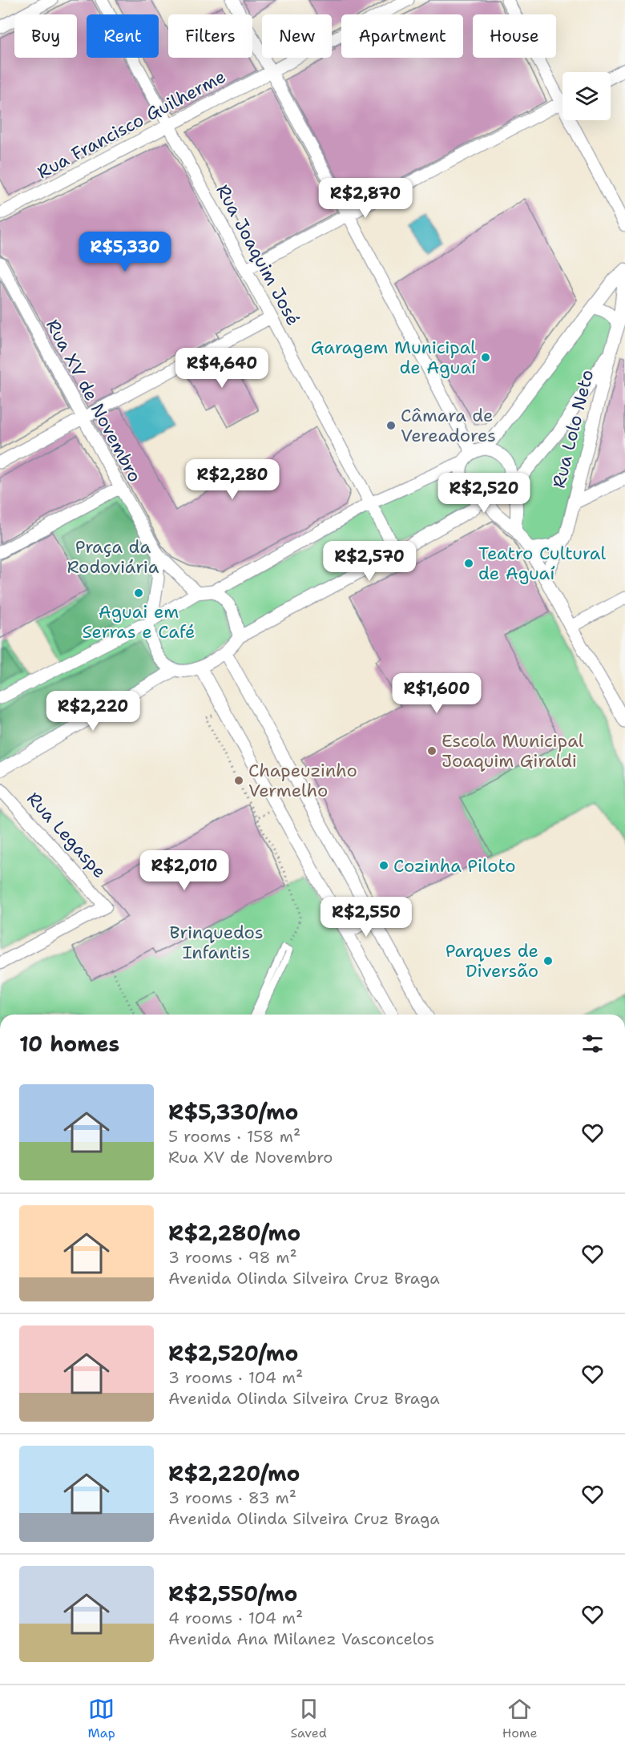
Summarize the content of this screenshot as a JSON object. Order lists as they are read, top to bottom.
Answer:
{
  "streets": {
    "street": [
      "Rua Francisco Guilherme",
      "Rua Joaquim José",
      "Rua XV de Novembro",
      "Rua Lolo Neto",
      "Rua Legaspe"
    ]
  },
  "crossings": [
    ["Rua Francisco Guilherme", "Rua Joaquim José"]
  ],
  "parks": ["Praça da Rodoviária", "Brinquedos Infantis"],
  "places": [
    "Garagem Municipal de Aguaí",
    "Câmara de Vereadores",
    "Teatro Cultural de Aguaí",
    "Aguai em Serras e Café",
    "Escola Municipal Joaquim Giraldi",
    "Chapeuzinho Vermelho",
    "Cozinha Piloto",
    "Parques de Diversão"
  ],
  "page": {
    "chip": [
      "Buy",
      "Rent",
      "Filters",
      "New",
      "Apartment",
      "House"
    ],
    "price": [
      "R$2,870",
      "R$5,330",
      "R$4,640",
      "R$2,280",
      "R$2,520",
      "R$2,570",
      "R$1,600",
      "R$2,220",
      "R$2,010",
      "R$2,550"
    ],
    "heading": "10 homes",
    "list": [
      {
        "name": "R$5,330/mo",
        "note": "5 rooms · 158 m² · Rua XV de Novembro"
      },
      {
        "name": "R$2,280/mo",
        "note": "3 rooms · 98 m² · Avenida Olinda Silveira Cruz Braga"
      },
      {
        "name": "R$2,520/mo",
        "note": "3 rooms · 104 m² · Avenida Olinda Silveira Cruz Braga"
      },
      {
        "name": "R$2,220/mo",
        "note": "3 rooms · 83 m² · Avenida Olinda Silveira Cruz Braga"
      },
      {
        "name": "R$2,550/mo",
        "note": "4 rooms · 104 m² · Avenida Ana Milanez Vasconcelos"
      }
    ],
    "tabs": ["Map", "Saved", "Home"]
  }
}
